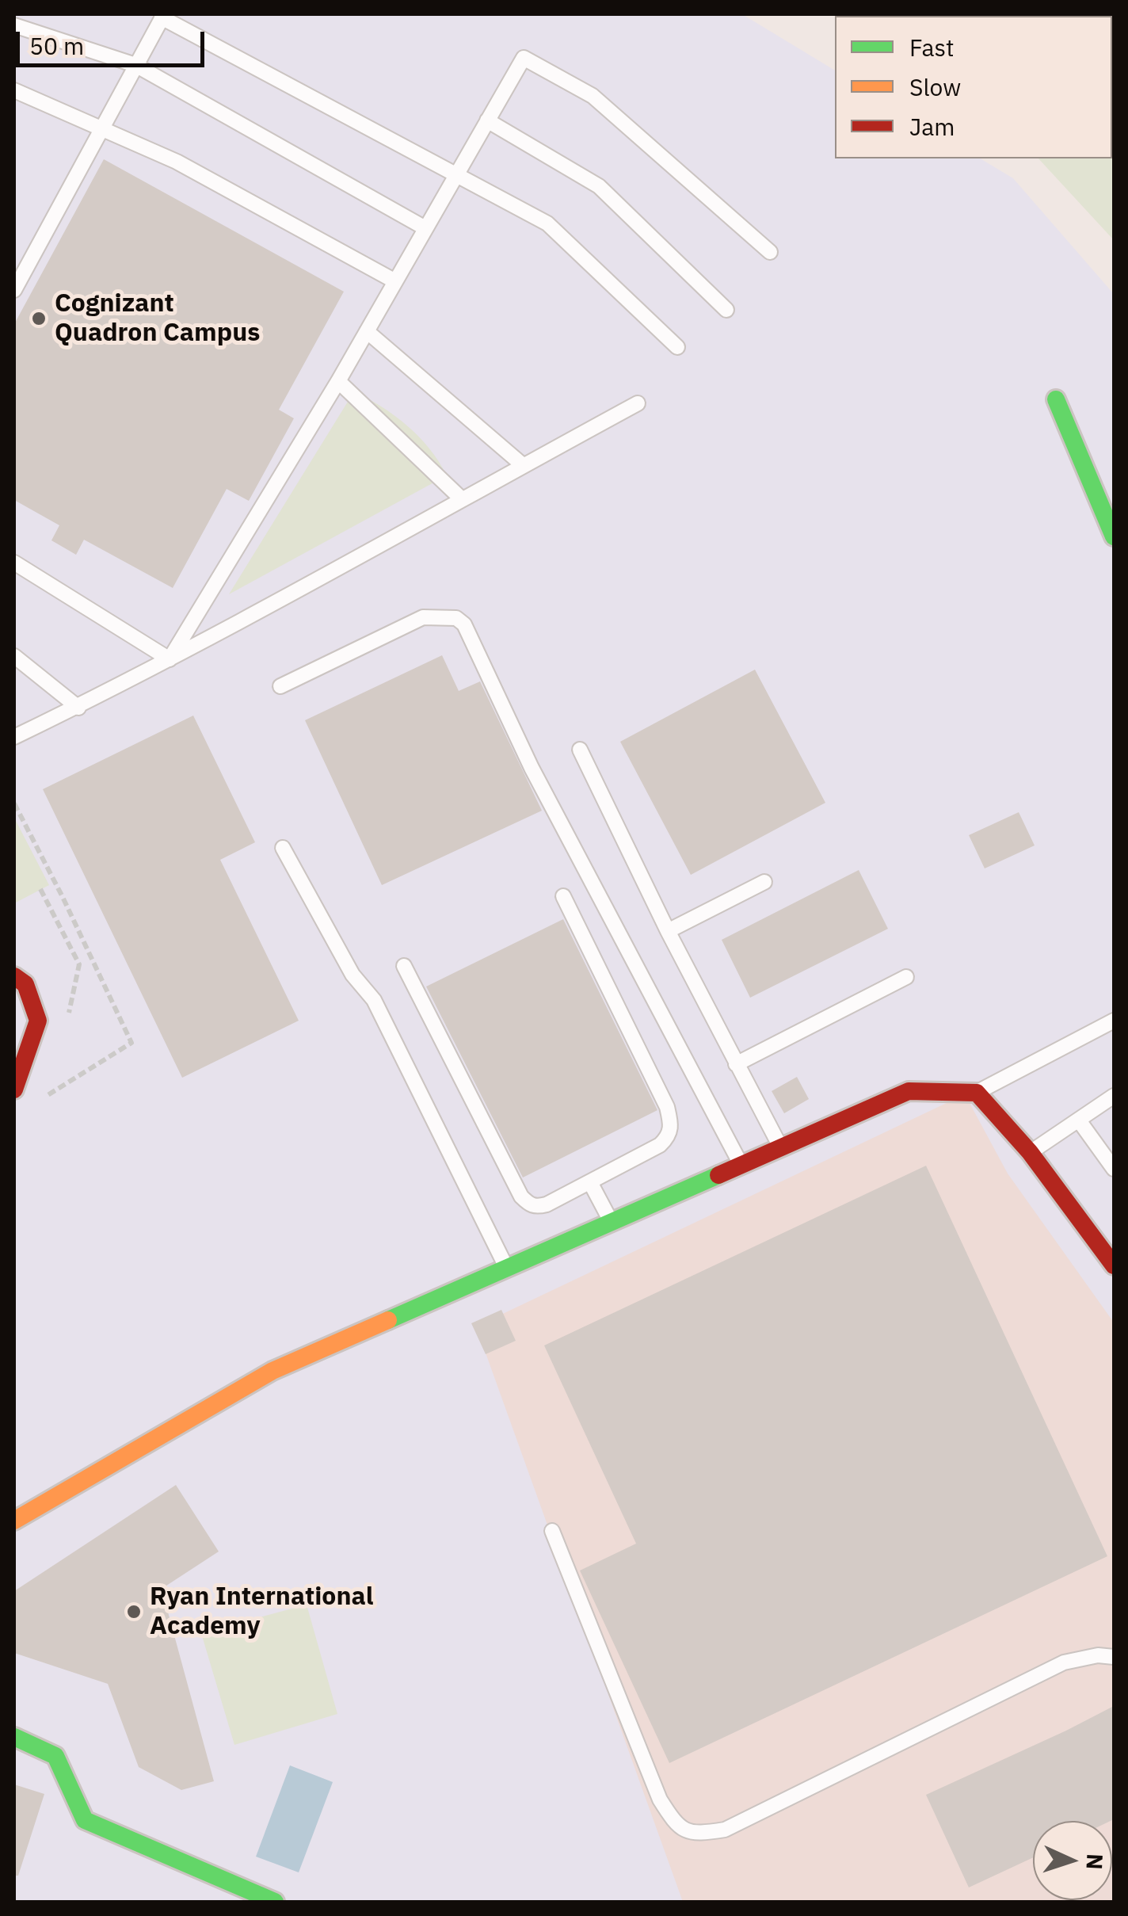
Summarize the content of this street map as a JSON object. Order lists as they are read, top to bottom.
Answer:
{
  "places": ["Cognizant Quadron Campus", "Ryan International Academy"],
  "legend": ["Fast", "Slow", "Jam"],
  "scale_bar": "50 m",
  "north": "right"
}
